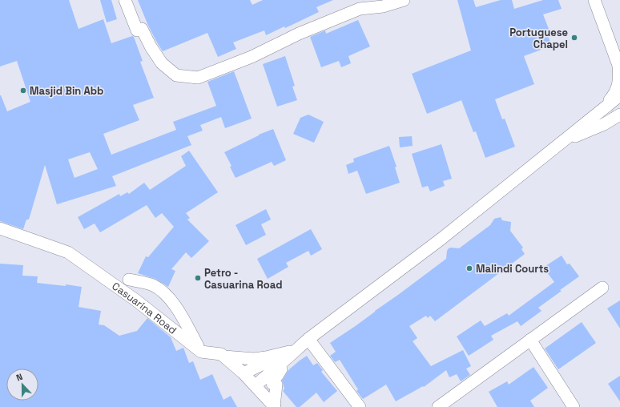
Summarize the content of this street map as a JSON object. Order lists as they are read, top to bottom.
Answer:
{
  "streets": {
    "street": ["Casuarina Road"]
  },
  "places": [
    "Portuguese Chapel",
    "Masjid Bin Abb",
    "Malindi Courts",
    "Petro - Casuarina Road"
  ],
  "north": "top"
}
